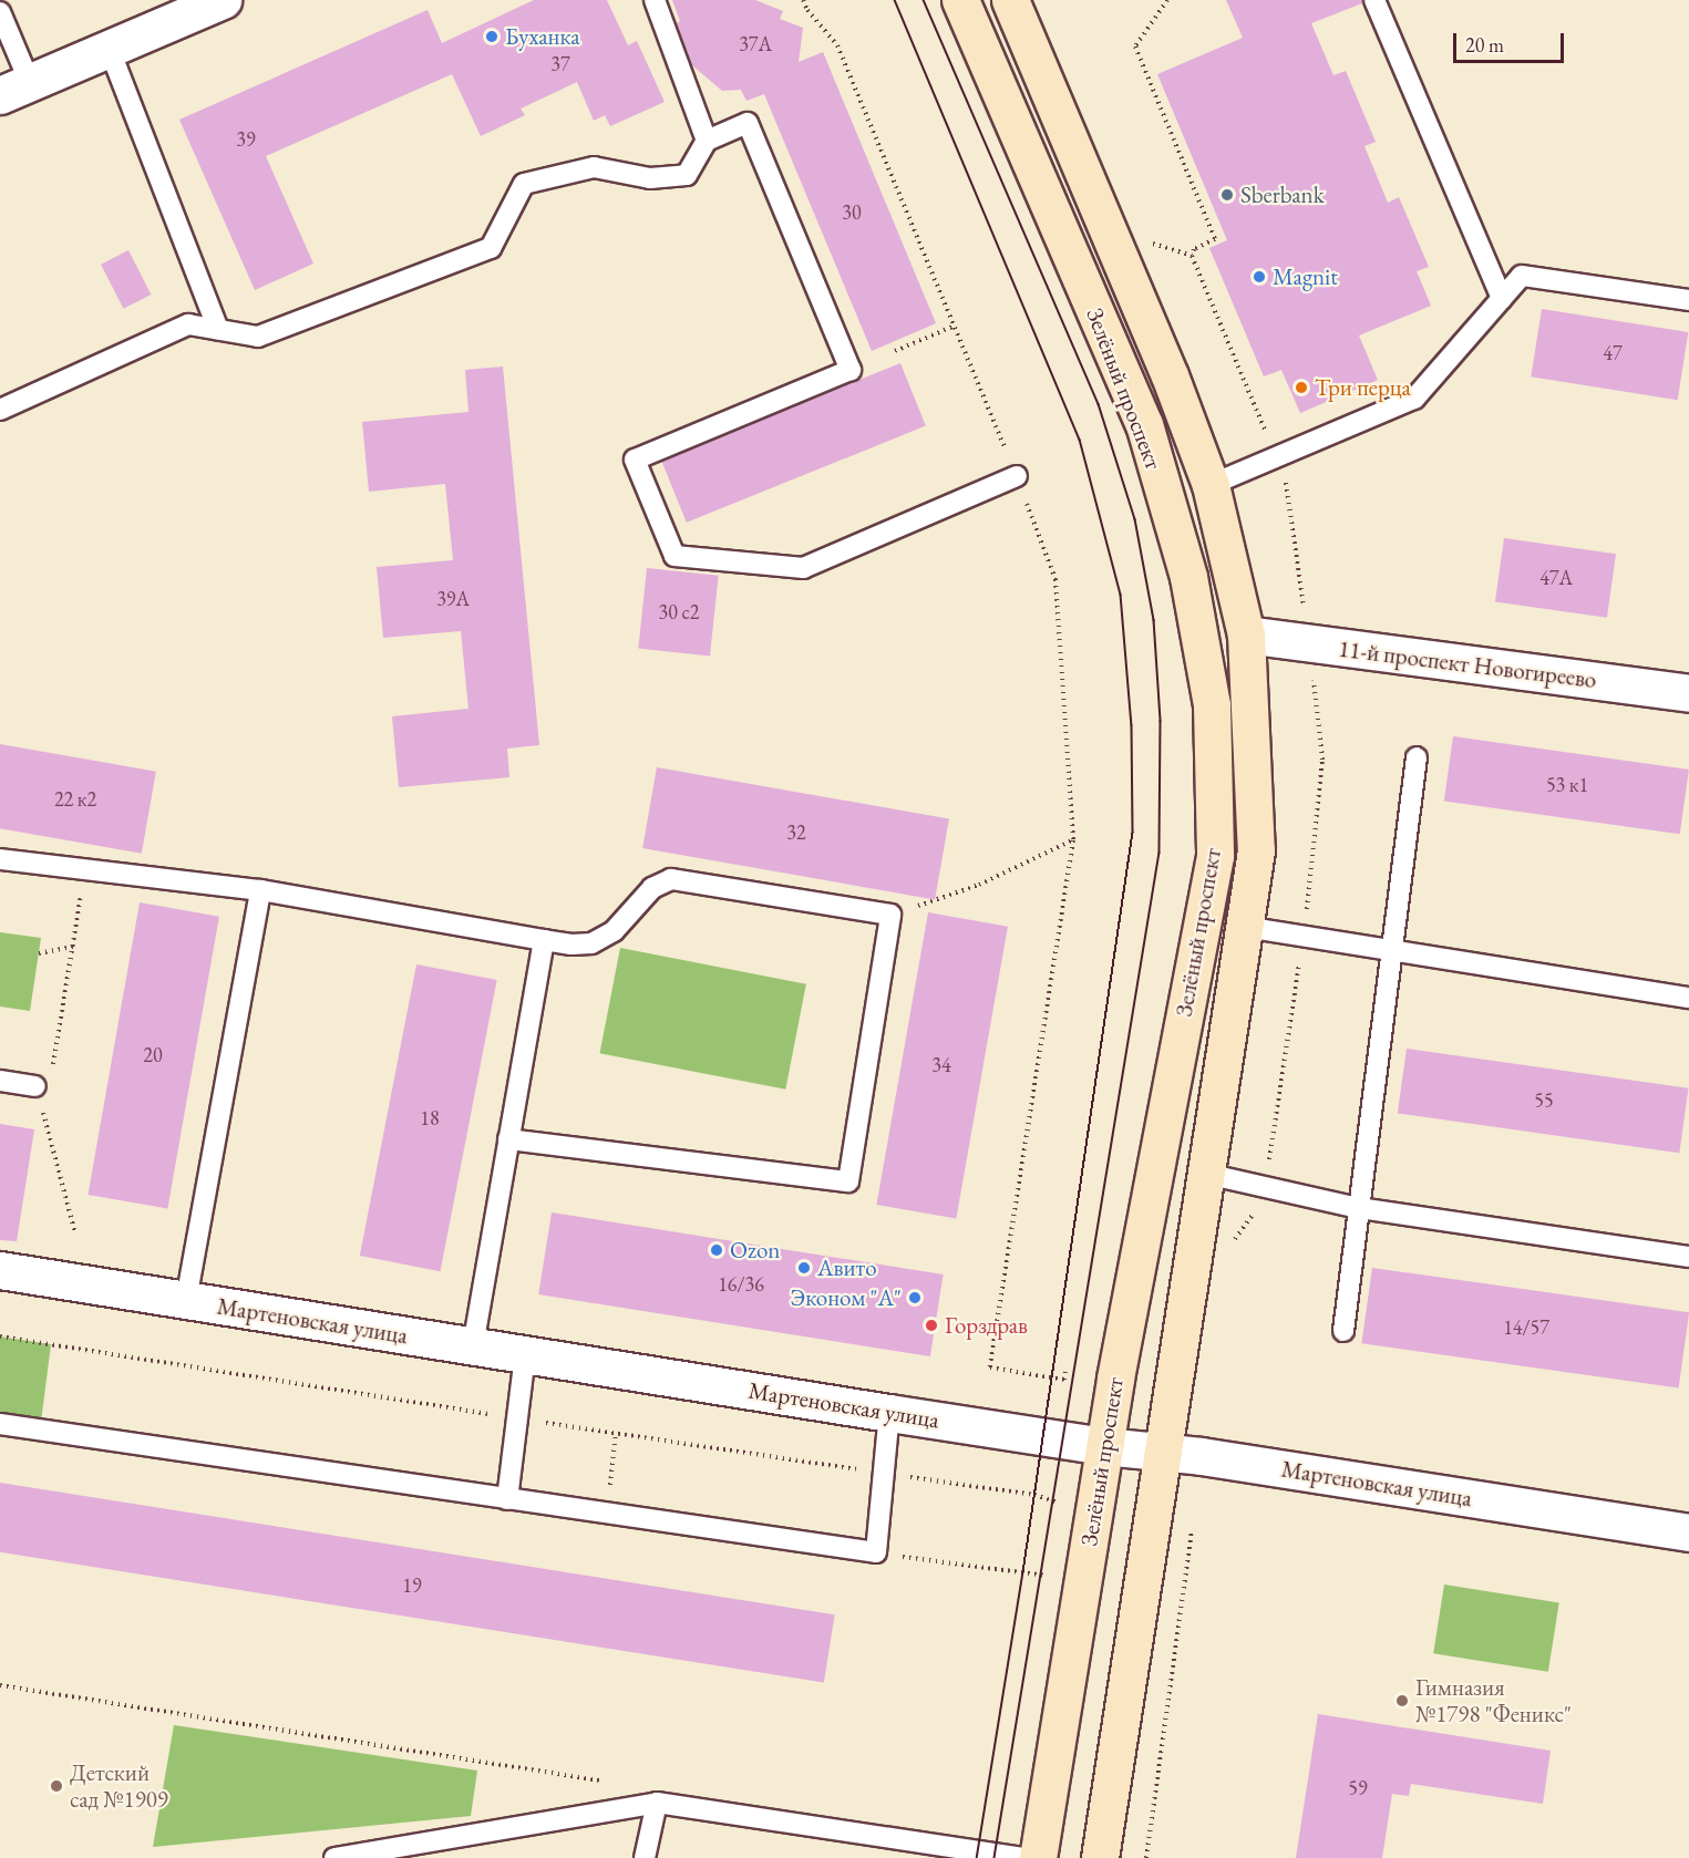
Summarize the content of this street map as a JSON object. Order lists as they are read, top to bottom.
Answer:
{
  "streets": {
    "main road": ["Зелёный проспект"],
    "street": ["11-й проспект Новогиреево", "Мартеновская улица"]
  },
  "crossings": [
    ["Зелёный проспект", "11-й проспект Новогиреево"],
    ["Зелёный проспект", "Мартеновская улица"]
  ],
  "places": [
    "Буханка",
    "Sberbank",
    "Magnit",
    "Три перца",
    "Ozon",
    "Авито",
    "Эконом \"А\"",
    "Горздрав",
    "Гимназия №1798 \"Феникс\"",
    "Детский сад №1909"
  ],
  "house_numbers": [
    "37А",
    "37",
    "39",
    "30",
    "47",
    "47А",
    "39А",
    "30 с2",
    "53 к1",
    "22 к2",
    "32",
    "20",
    "34",
    "55",
    "18",
    "16/36",
    "14/57",
    "19",
    "59"
  ],
  "scale_bar": "20 m"
}
